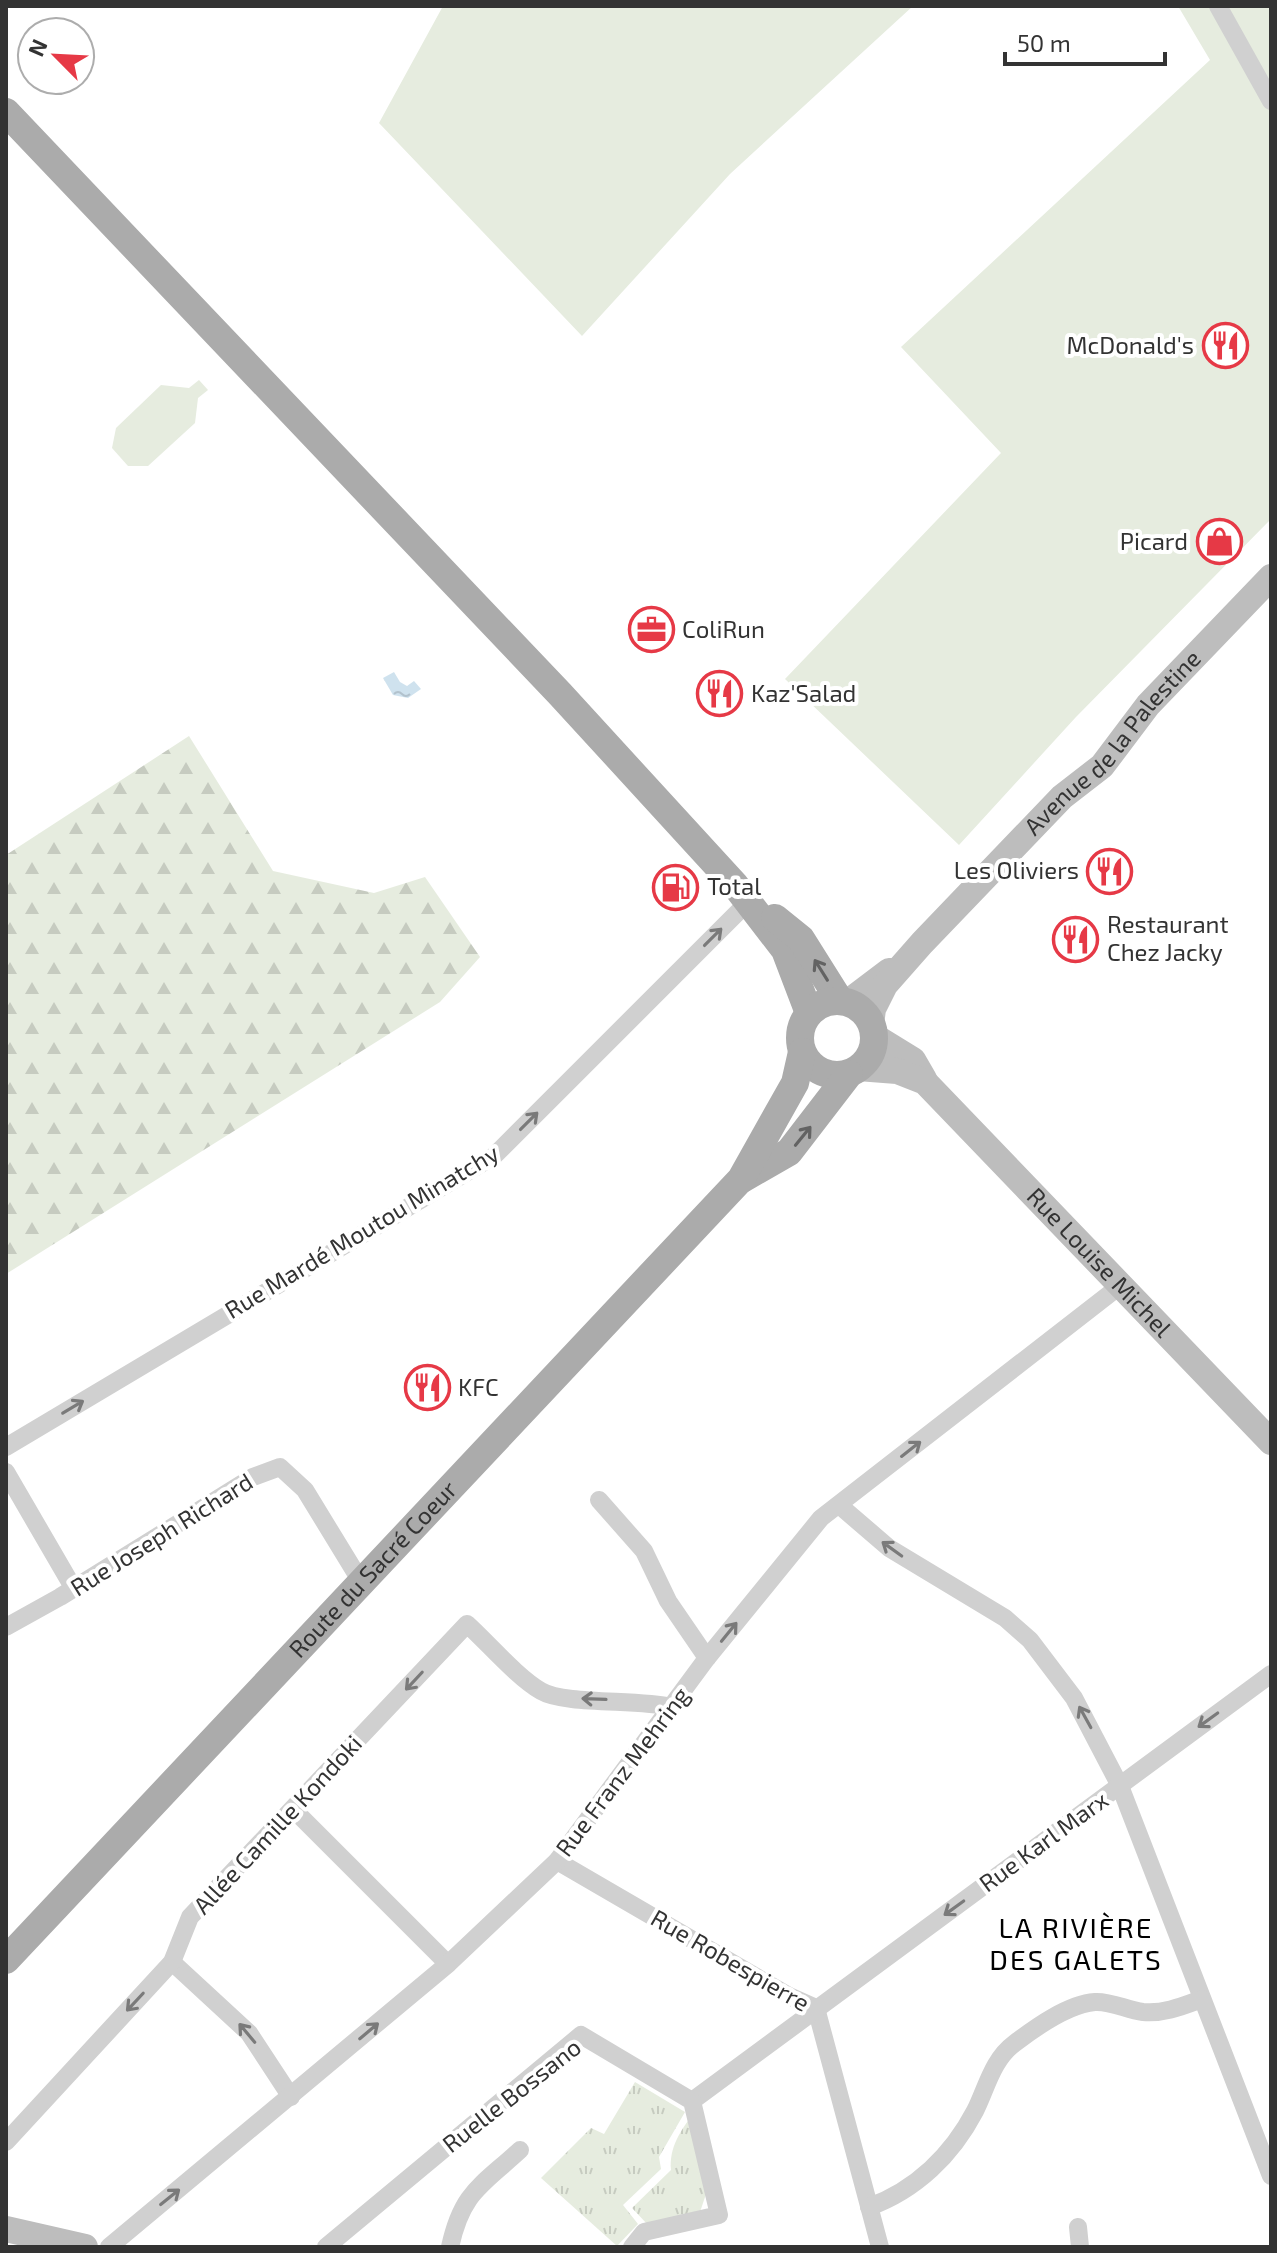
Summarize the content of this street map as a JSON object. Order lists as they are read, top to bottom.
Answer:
{
  "streets": {
    "main road": ["Route du Sacré Coeur"],
    "street": [
      "Avenue de la Palestine",
      "Rue Mardé Moutou Minatchy",
      "Rue Louise Michel",
      "Rue Joseph Richard",
      "Rue Franz Mehring",
      "Allée Camille Kondoki",
      "Rue Karl Marx",
      "Rue Robespierre",
      "Ruelle Bossano"
    ]
  },
  "crossings": [
    ["Rue Louise Michel", "Route du Sacré Coeur"],
    ["Rue Louise Michel", "Rue Franz Mehring"],
    ["Rue Joseph Richard", "Route du Sacré Coeur"],
    ["Rue Franz Mehring", "Allée Camille Kondoki"],
    ["Rue Franz Mehring", "Rue Robespierre"],
    ["Rue Karl Marx", "Rue Robespierre"],
    ["Rue Karl Marx", "Ruelle Bossano"]
  ],
  "one_way": [
    "Rue Mardé Moutou Minatchy",
    "Rue Franz Mehring",
    "Allée Camille Kondoki",
    "Rue Karl Marx"
  ],
  "districts": ["LA RIVIÈRE DES GALETS"],
  "places": {
    "restaurant": [
      "McDonald's",
      "Kaz'Salad",
      "Les Oliviers",
      "Restaurant Chez Jacky",
      "KFC"
    ],
    "shop": ["Picard"],
    "office": ["ColiRun"],
    "fuel station": ["Total"]
  },
  "scale_bar": "50 m",
  "north": "top left"
}
